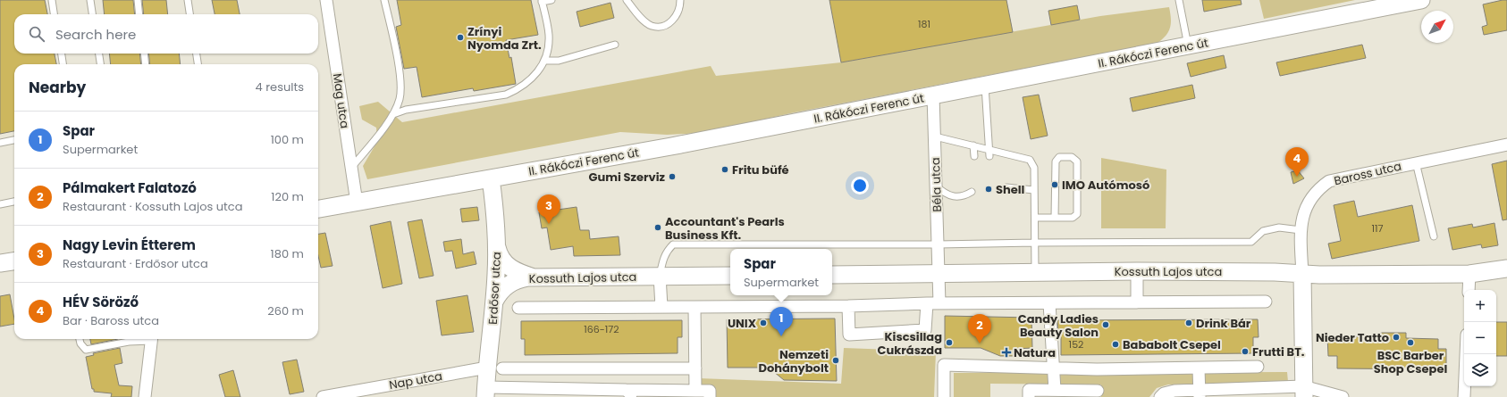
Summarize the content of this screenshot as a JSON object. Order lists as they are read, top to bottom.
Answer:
{
  "streets": {
    "street": [
      "II. Rákóczi Ferenc út",
      "Mag utca",
      "Baross utca",
      "Béla utca",
      "Kossuth Lajos utca",
      "Erdősor utca",
      "Nap utca"
    ]
  },
  "crossings": [
    ["II. Rákóczi Ferenc út", "Mag utca"],
    ["II. Rákóczi Ferenc út", "Béla utca"],
    ["II. Rákóczi Ferenc út", "Erdősor utca"],
    ["Baross utca", "Kossuth Lajos utca"],
    ["Béla utca", "Kossuth Lajos utca"],
    ["Kossuth Lajos utca", "Erdősor utca"],
    ["Erdősor utca", "Nap utca"]
  ],
  "places": {
    "other": [
      "Zrínyi Nyomda Zrt.",
      "Fritu büfé",
      "Gumi Szerviz",
      "IMO Autómosó",
      "Shell",
      "Accountant's Pearls Business Kft.",
      "UNIX",
      "Drink Bár",
      "Candy Ladies Beauty Salon",
      "Nieder Tatto",
      "Kiscsillag Cukrászda",
      "BSC Barber Shop Csepel",
      "Bababolt Csepel",
      "Frutti BT.",
      "Nemzeti Dohánybolt"
    ],
    "health": ["Natura"]
  },
  "house_numbers": [
    "181",
    "117",
    "166-172",
    "152"
  ],
  "north": "top right",
  "page": {
    "search": "Search here",
    "heading": ["Nearby", "4 results"],
    "list": [
      {
        "mark": "1",
        "name": "Spar",
        "note": "Supermarket",
        "value": "100 m"
      },
      {
        "mark": "2",
        "name": "Pálmakert Falatozó",
        "note": "Restaurant · Kossuth Lajos utca",
        "value": "120 m"
      },
      {
        "mark": "3",
        "name": "Nagy Levin Étterem",
        "note": "Restaurant · Erdősor utca",
        "value": "180 m"
      },
      {
        "mark": "4",
        "name": "HÉV Söröző",
        "note": "Bar · Baross utca",
        "value": "260 m"
      }
    ],
    "pins": [
      "4",
      "3",
      "1",
      "2"
    ],
    "popup": ["Spar", "Supermarket"],
    "map_buttons": ["+", "−"]
  }
}
